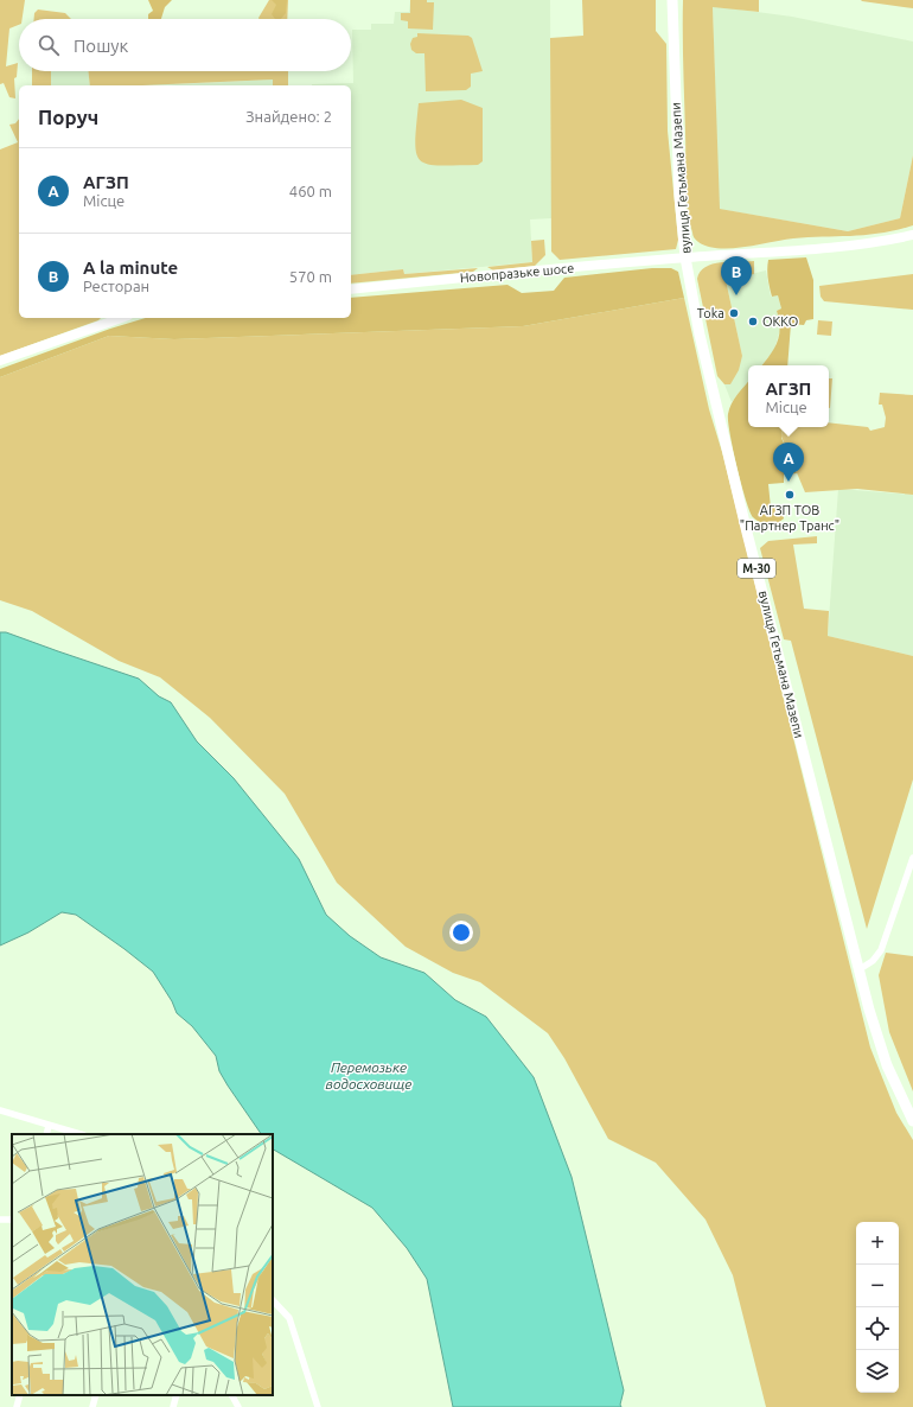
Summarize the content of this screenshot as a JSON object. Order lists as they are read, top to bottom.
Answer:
{
  "streets": {
    "highway": ["вулиця Гетьмана Мазепи", "М-30"],
    "main road": ["Новопразьке шосе"]
  },
  "crossings": [
    ["вулиця Гетьмана Мазепи", "Новопразьке шосе"]
  ],
  "water": ["Перемозьке водосховище"],
  "places": ["Toka", "ОККО", "АГЗП ТОВ \"Партнер Транс\""],
  "page": {
    "search": "Пошук",
    "heading": ["Поруч", "Знайдено: 2"],
    "list": [
      {
        "mark": "A",
        "name": "АГЗП",
        "note": "Місце",
        "value": "460 m"
      },
      {
        "mark": "B",
        "name": "A la minute",
        "note": "Ресторан",
        "value": "570 m"
      }
    ],
    "pins": ["B", "A"],
    "popup": ["АГЗП", "Місце"],
    "map_buttons": ["+", "−"]
  }
}
